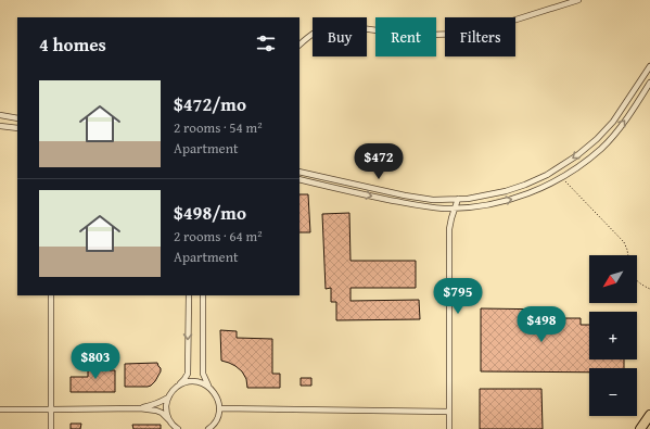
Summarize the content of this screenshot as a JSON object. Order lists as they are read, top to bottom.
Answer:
{
  "north": "bottom left",
  "page": {
    "chip": ["Buy", "Rent", "Filters"],
    "heading": "4 homes",
    "list": [
      {
        "name": "$472/mo",
        "note": "2 rooms · 54 m² · Apartment"
      },
      {
        "name": "$498/mo",
        "note": "2 rooms · 64 m² · Apartment"
      }
    ],
    "price": [
      "$472",
      "$795",
      "$498",
      "$803"
    ],
    "map_buttons": ["+", "−"]
  }
}
